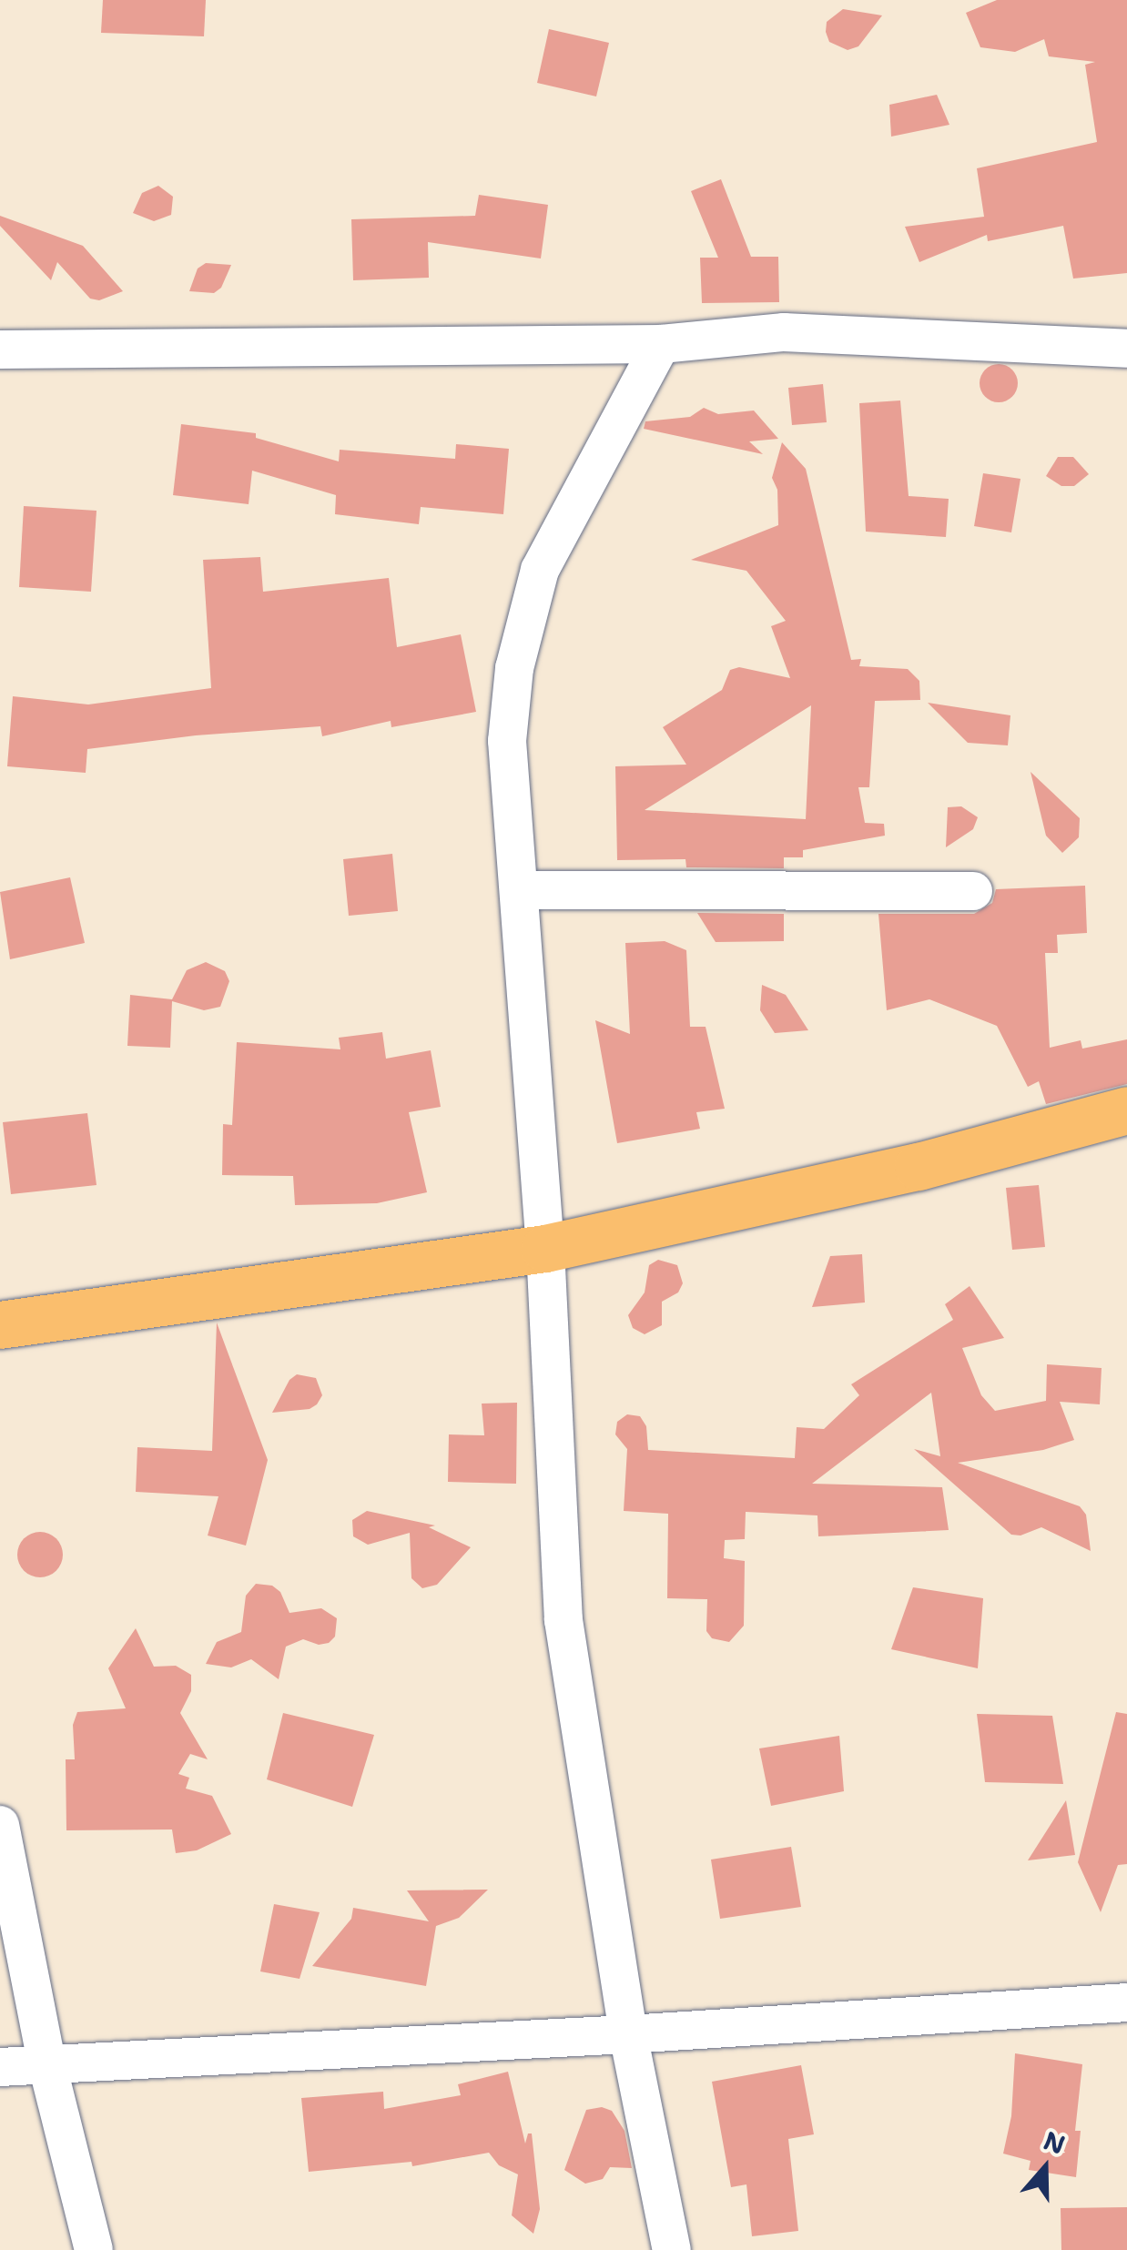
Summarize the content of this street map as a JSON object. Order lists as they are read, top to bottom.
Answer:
{
  "north": "top"
}
